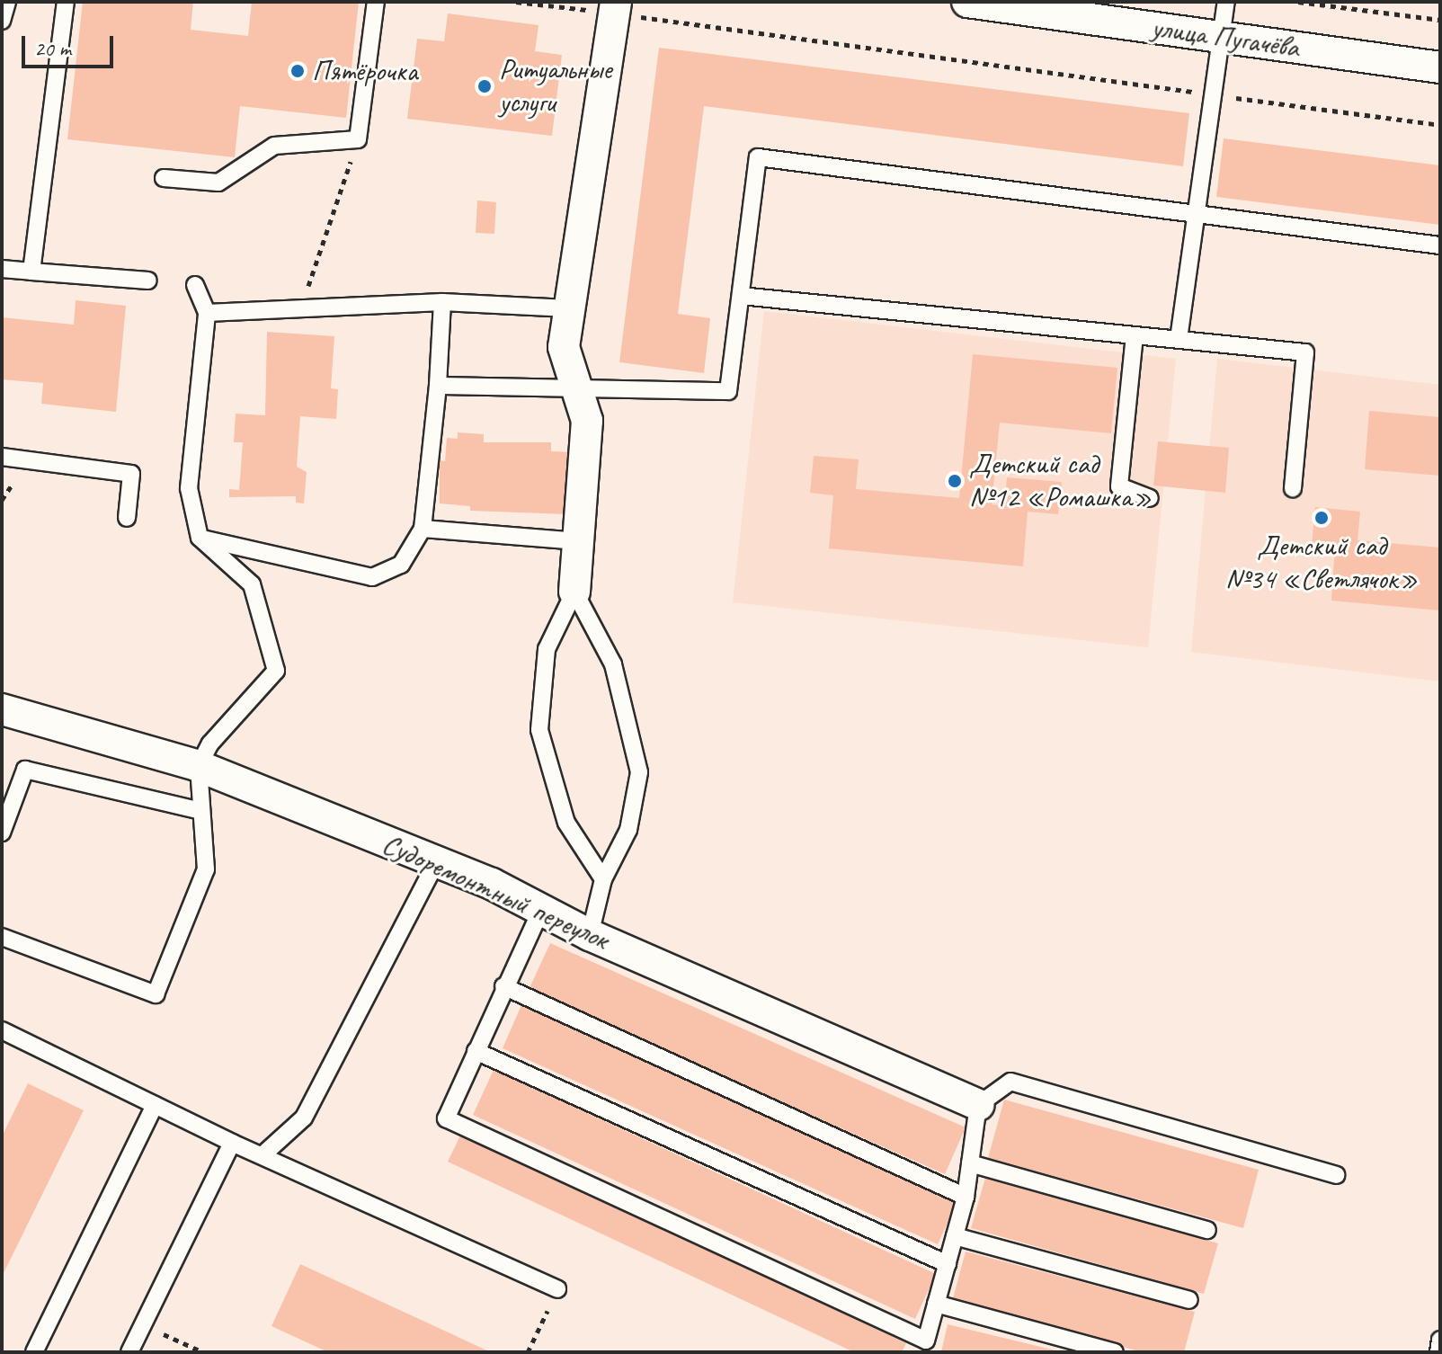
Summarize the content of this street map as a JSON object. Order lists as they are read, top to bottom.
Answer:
{
  "streets": {
    "street": ["улица Пугачёва", "Судоремонтный переулок"]
  },
  "places": [
    "Пятёрочка",
    "Ритуальные услуги",
    "Детский сад №12 «Ромашка»",
    "Детский сад №34 «Светлячок»"
  ],
  "scale_bar": "20 m"
}
